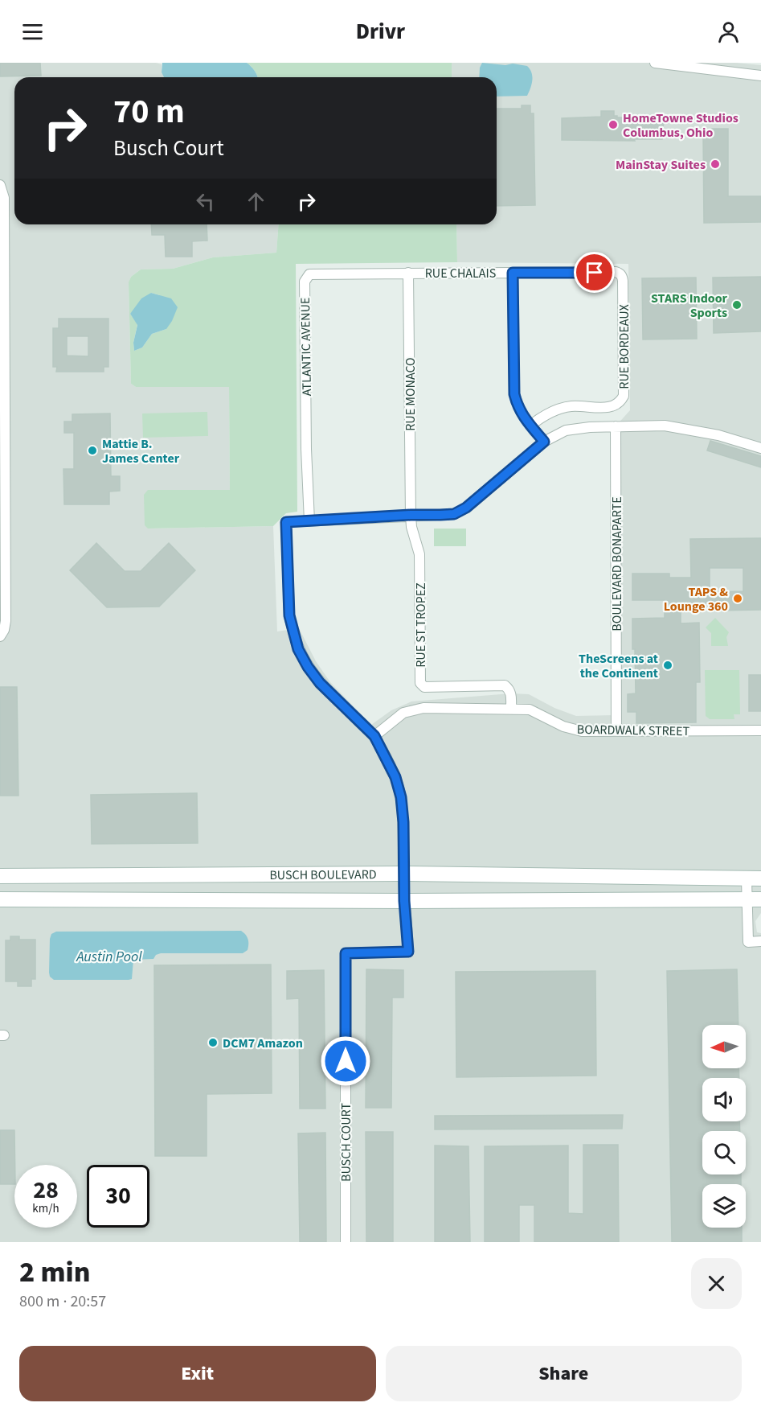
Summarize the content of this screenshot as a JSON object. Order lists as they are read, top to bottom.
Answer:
{
  "streets": {
    "main road": ["BUSCH BOULEVARD"],
    "street": [
      "RUE CHALAIS",
      "ATLANTIC AVENUE",
      "RUE BORDEAUX",
      "RUE MONACO",
      "BOULEVARD BONAPARTE",
      "RUE ST TROPEZ",
      "BOARDWALK STREET",
      "BUSCH COURT"
    ]
  },
  "crossings": [
    ["RUE CHALAIS", "ATLANTIC AVENUE"],
    ["RUE CHALAIS", "RUE BORDEAUX"],
    ["RUE CHALAIS", "RUE MONACO"],
    ["ATLANTIC AVENUE", "RUE MONACO"],
    ["RUE MONACO", "RUE ST TROPEZ"],
    ["BOULEVARD BONAPARTE", "BOARDWALK STREET"],
    ["RUE ST TROPEZ", "BOARDWALK STREET"],
    ["BUSCH BOULEVARD", "BUSCH COURT"]
  ],
  "water": ["Austin Pool"],
  "places": [
    "HomeTowne Studios Columbus, Ohio",
    "MainStay Suites",
    "STARS Indoor Sports",
    "Mattie B. James Center",
    "TAPS & Lounge 360",
    "TheScreens at the Continent",
    "DCM7 Amazon"
  ],
  "north": "left",
  "page": {
    "header": "Drivr",
    "turn": ["70 m", "Busch Court"],
    "speed": "28 km/h",
    "limit": "30",
    "heading": ["2 min", "800 m · 20:57"],
    "buttons": ["Exit", "Share"]
  }
}
